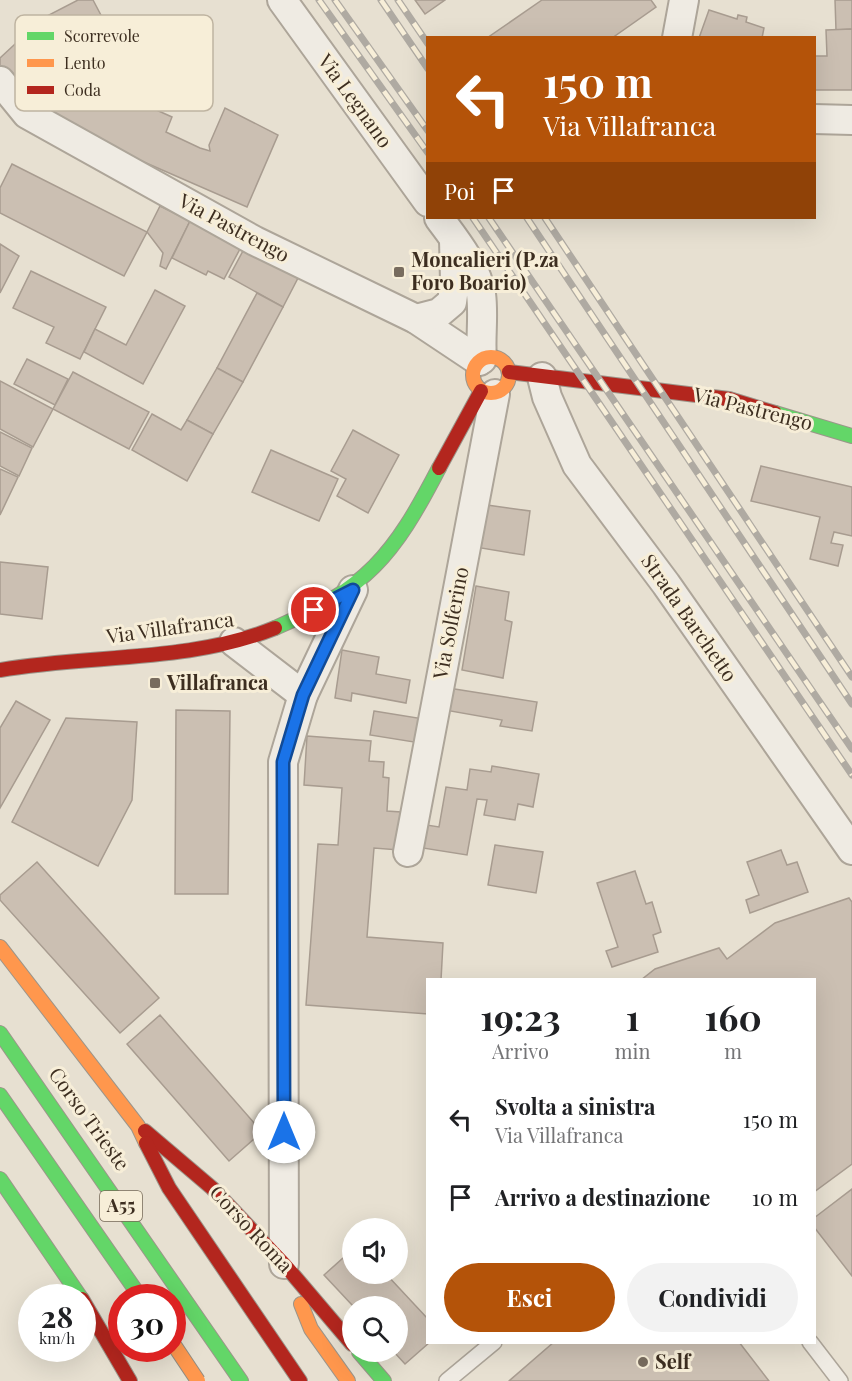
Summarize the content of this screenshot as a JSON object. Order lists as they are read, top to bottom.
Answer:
{
  "streets": {
    "main road": [
      "Via Pastrengo",
      "Via Villafranca",
      "Corso Trieste",
      "A55",
      "Corso Roma"
    ],
    "street": ["Via Legnano", "Strada Barchetto", "Via Solferino"]
  },
  "crossings": [
    ["Via Pastrengo", "Strada Barchetto"],
    ["Via Pastrengo", "Via Solferino"],
    ["Via Pastrengo", "Via Villafranca"],
    ["Via Solferino", "Via Villafranca"],
    ["Corso Trieste", "A55"]
  ],
  "places": {
    "transit": ["Moncalieri (P.za Foro Boario)", "Villafranca"],
    "other": ["Self"]
  },
  "legend": ["Scorrevole", "Lento", "Coda"],
  "page": {
    "turn": ["150 m", "Via Villafranca"],
    "then": "Poi",
    "eta": [
      "19:23",
      "Arrivo",
      "1",
      "min",
      "160",
      "m"
    ],
    "list": [
      {
        "name": "Svolta a sinistra",
        "note": "Via Villafranca",
        "value": "150 m"
      },
      {
        "name": "Arrivo a destinazione",
        "value": "10 m"
      }
    ],
    "buttons": ["Esci", "Condividi"],
    "speed": "28 km/h",
    "limit": "30"
  }
}
